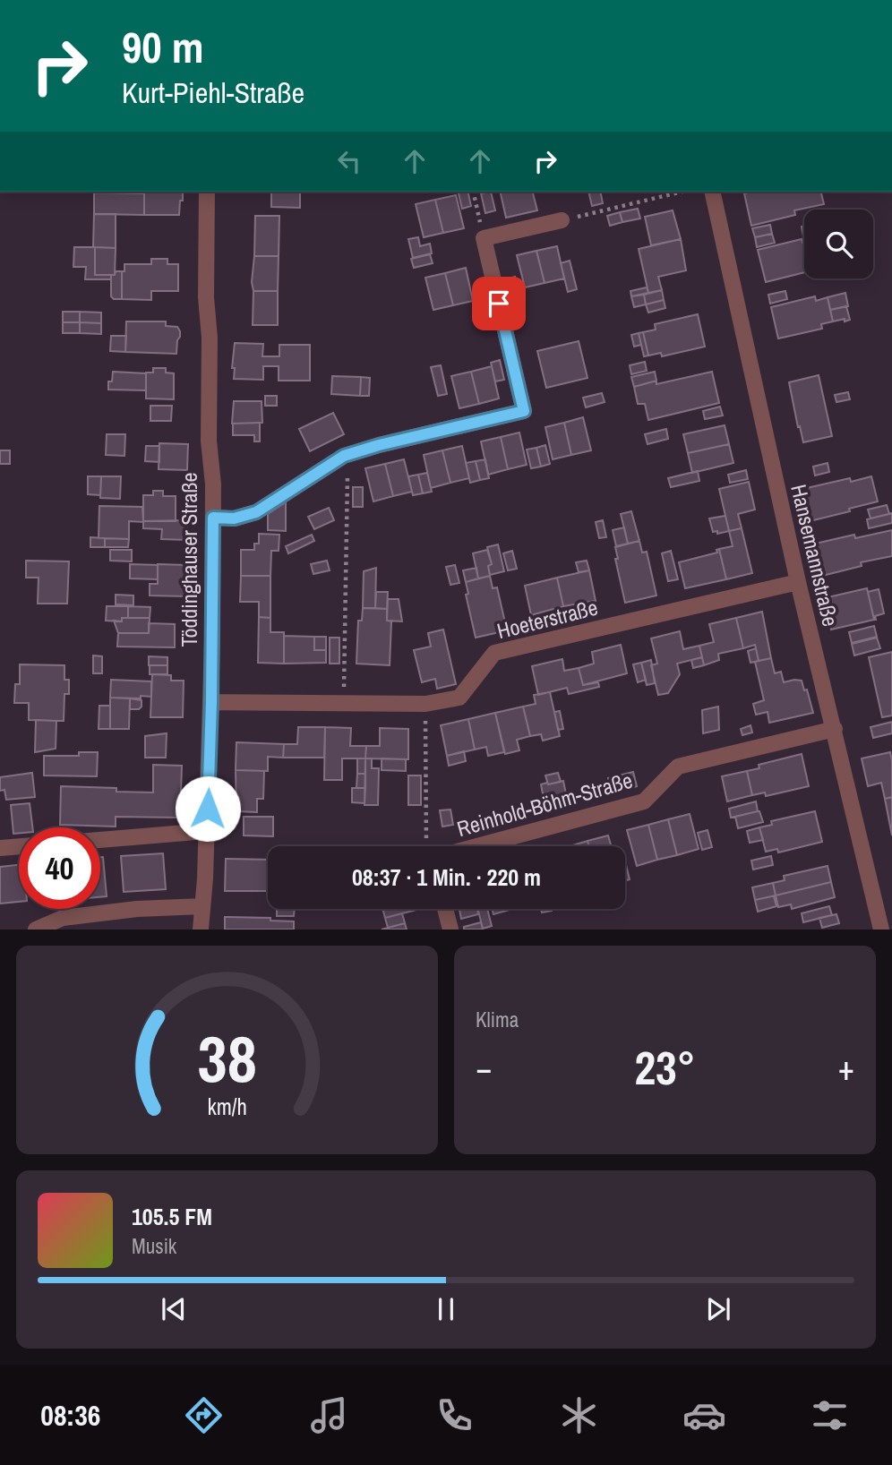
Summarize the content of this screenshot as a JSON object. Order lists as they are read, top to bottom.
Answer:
{
  "streets": {
    "street": [
      "Hansemannstraße",
      "Töddinghauser Straße",
      "Hoeterstraße",
      "Reinhold-Böhm-Straße"
    ]
  },
  "crossings": [
    ["Hansemannstraße", "Hoeterstraße"],
    ["Hansemannstraße", "Reinhold-Böhm-Straße"],
    ["Töddinghauser Straße", "Hoeterstraße"]
  ],
  "page": {
    "turn": ["90 m", "Kurt-Piehl-Straße"],
    "limit": "40",
    "trip": "08:37 · 1 Min. · 220 m",
    "tile": "Klima",
    "heat": ["−", "23°", "+"],
    "song": ["105.5 FM", "Musik"],
    "tabs": "08:36",
    "gauge": ["38", "km/h"]
  }
}
